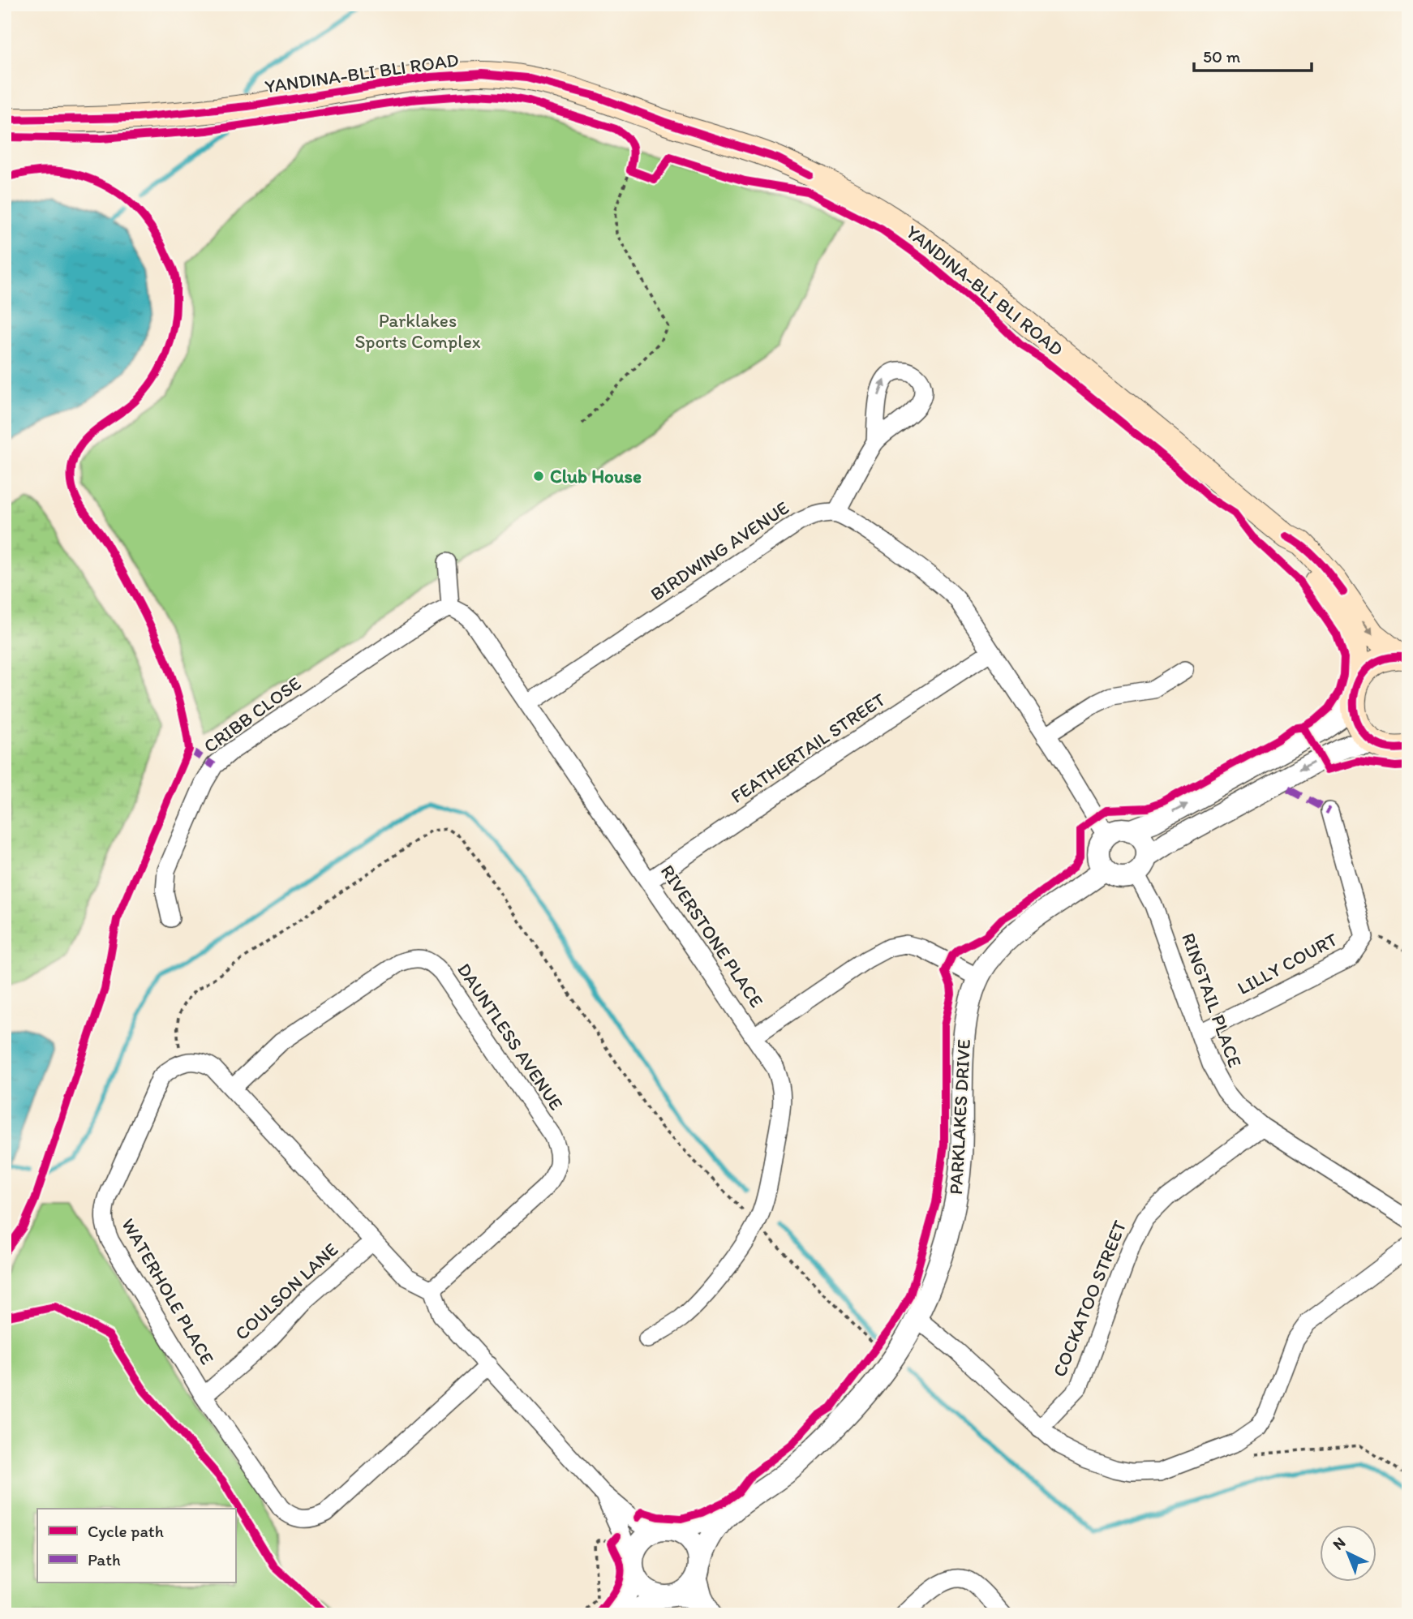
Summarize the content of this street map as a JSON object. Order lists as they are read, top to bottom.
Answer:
{
  "streets": {
    "main road": ["YANDINA-BLI BLI ROAD"],
    "street": [
      "BIRDWING AVENUE",
      "CRIBB CLOSE",
      "FEATHERTAIL STREET",
      "RIVERSTONE PLACE",
      "LILLY COURT",
      "RINGTAIL PLACE",
      "DAUNTLESS AVENUE",
      "PARKLAKES DRIVE",
      "WATERHOLE PLACE",
      "COULSON LANE",
      "COCKATOO STREET"
    ]
  },
  "crossings": [
    ["BIRDWING AVENUE", "RIVERSTONE PLACE"],
    ["CRIBB CLOSE", "RIVERSTONE PLACE"],
    ["FEATHERTAIL STREET", "RIVERSTONE PLACE"],
    ["LILLY COURT", "RINGTAIL PLACE"],
    ["RINGTAIL PLACE", "PARKLAKES DRIVE"],
    ["RINGTAIL PLACE", "COCKATOO STREET"],
    ["DAUNTLESS AVENUE", "WATERHOLE PLACE"],
    ["WATERHOLE PLACE", "COULSON LANE"]
  ],
  "parks": ["Parklakes Sports Complex"],
  "places": ["Club House"],
  "legend": ["Cycle path", "Path"],
  "scale_bar": "50 m",
  "north": "top left"
}
